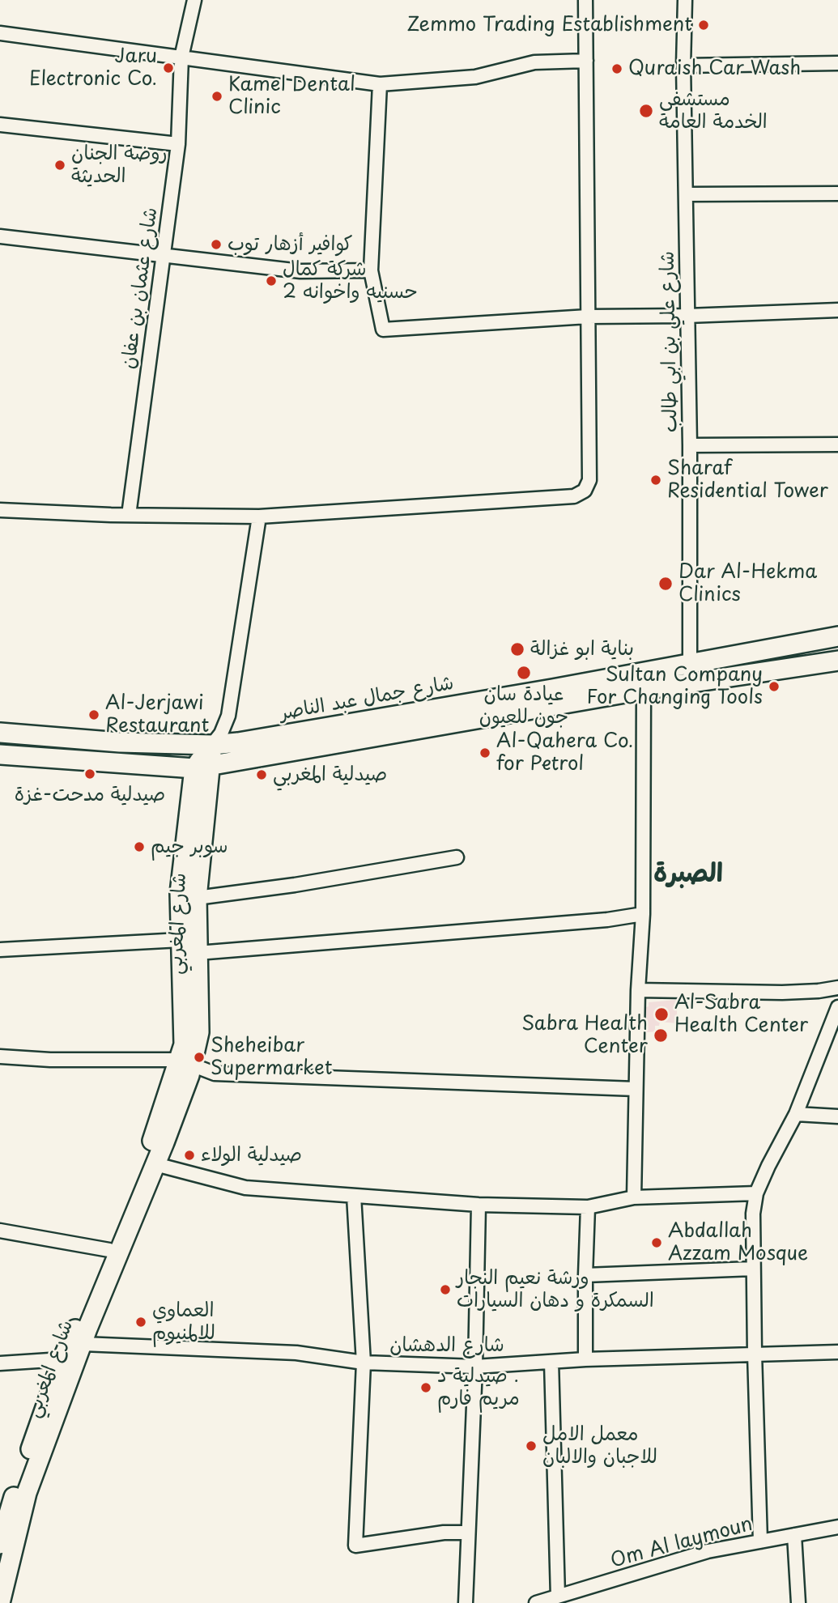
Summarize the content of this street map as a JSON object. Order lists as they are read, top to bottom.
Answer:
{
  "streets": {
    "main road": ["شارع جمال عبد الناصر", "شارع المغربي"],
    "street": [
      "شارع عثمان بن عفان",
      "شارع علي بن ابي طالب",
      "شارع الدهشان",
      "Om Al laymoun"
    ]
  },
  "crossings": [
    ["شارع علي بن ابي طالب", "شارع جمال عبد الناصر"],
    ["شارع جمال عبد الناصر", "شارع المغربي"],
    ["شارع المغربي", "شارع الدهشان"]
  ],
  "districts": ["الصبرة"],
  "places": [
    "Zemmo Trading Establishment",
    "Jaru Electronic Co.",
    "Quraish Car Wash",
    "Kamel Dental Clinic",
    "مستشفى الخدمة العامة",
    "روضة الجنان الحديثة",
    "كوافير أزهار توب",
    "شركة كمال حسنيه واخوانه 2",
    "Sharaf Residential Tower",
    "Dar Al-Hekma Clinics",
    "بناية ابو غزالة",
    "عيادة سان جون للعيون",
    "Sultan Company For Changing Tools",
    "Al-Jerjawi Restaurant",
    "Al-Qahera Co. for Petrol",
    "صيدلية مدحت-غزة",
    "صيدلية المغربي",
    "سوبر جيم",
    "Al-Sabra Health Center",
    "Sabra Health Center",
    "Sheheibar Supermarket",
    "صيدلية الولاء",
    "Abdallah Azzam Mosque",
    "ورشة نعيم النجار السمكرة و دهان السيارات",
    "العماوي للالمنيوم",
    "صيدلية د . مريم فارم",
    "معمل الامل للاجبان والالبان"
  ]
}
